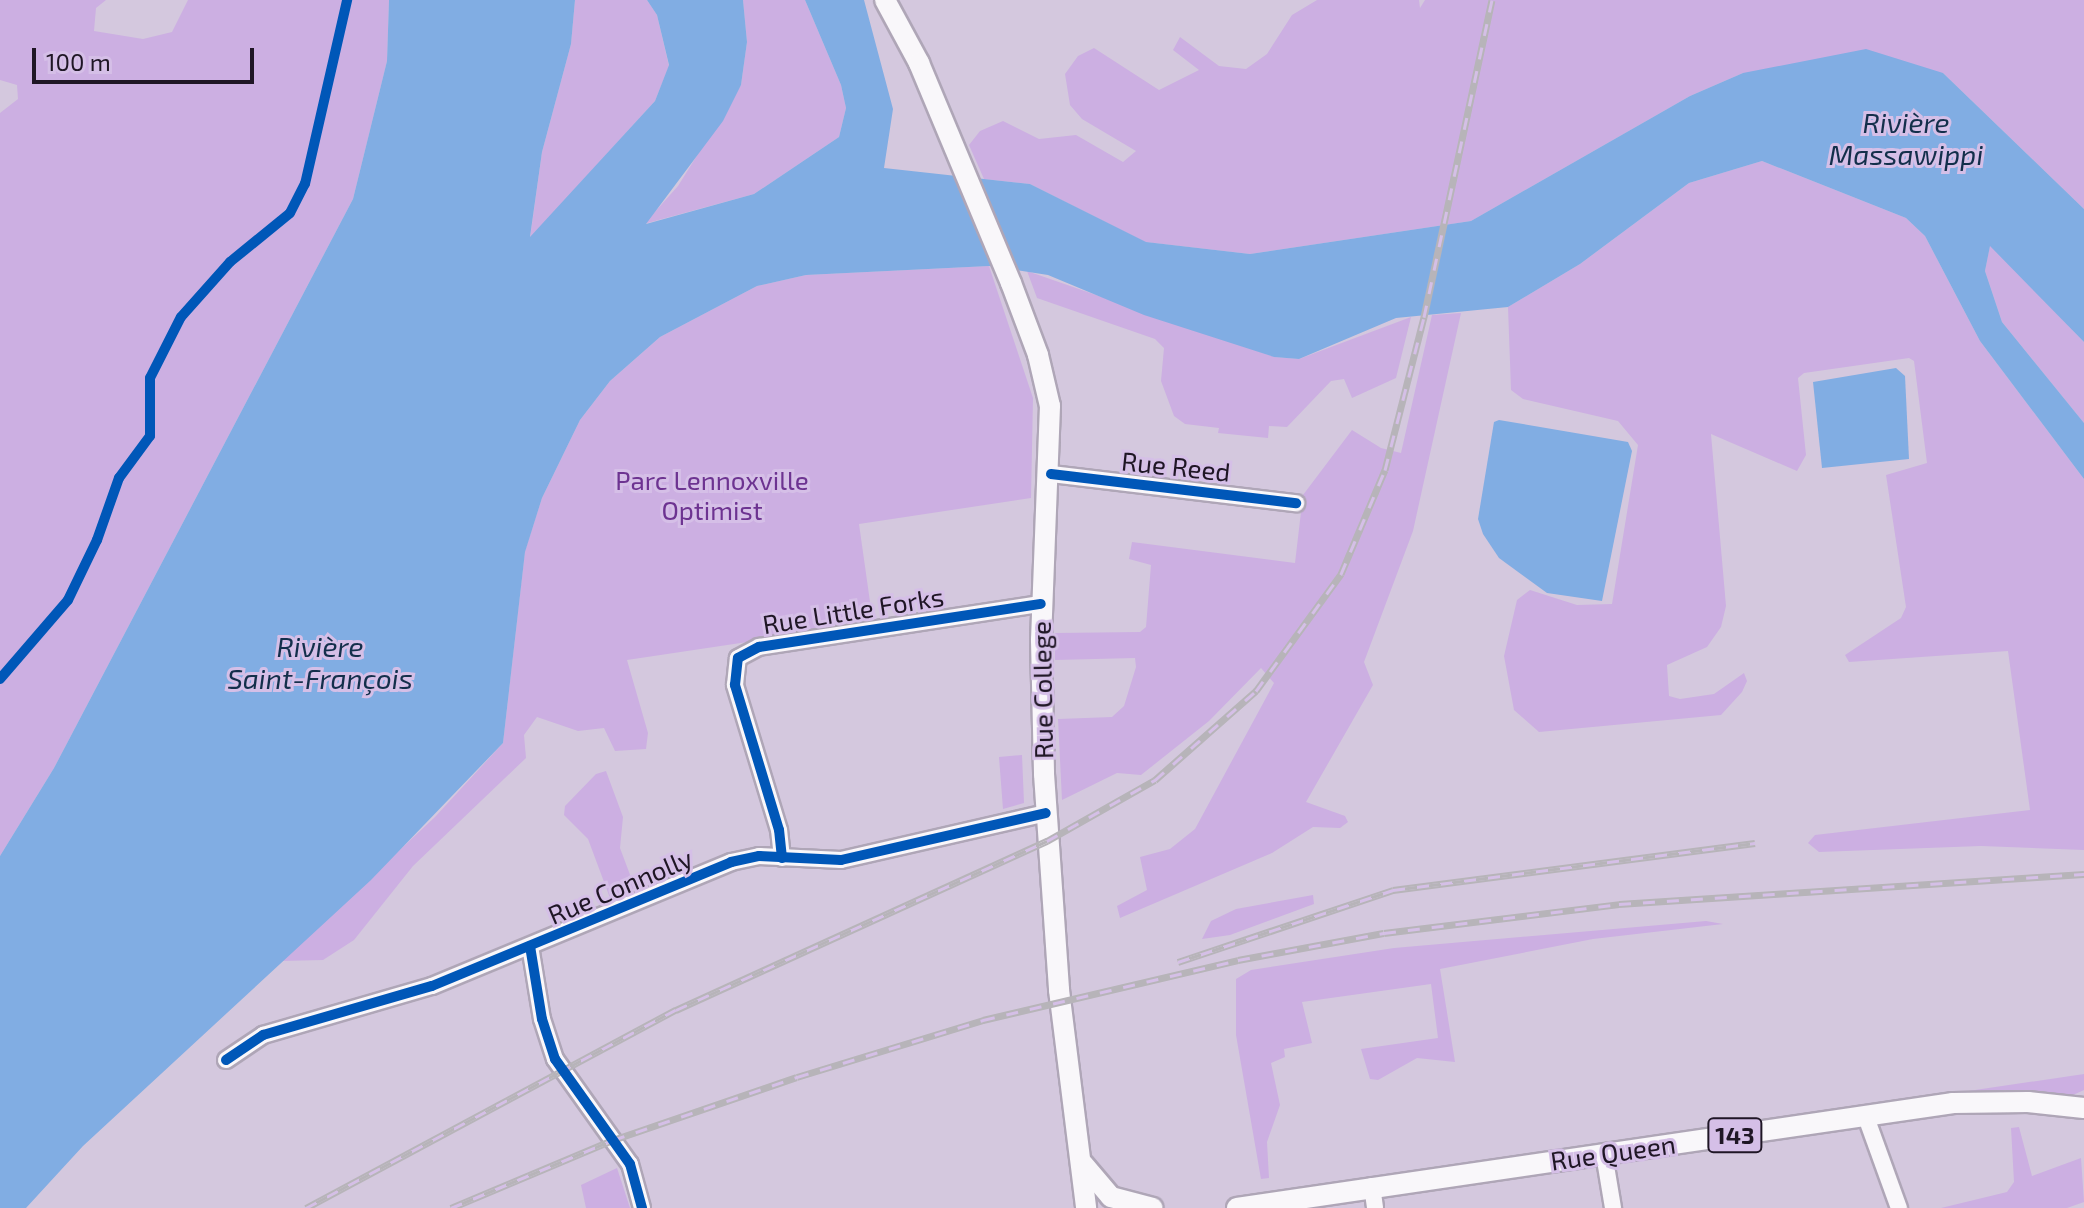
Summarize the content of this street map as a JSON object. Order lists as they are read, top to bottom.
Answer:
{
  "streets": {
    "main road": ["Rue College", "143", "Rue Queen"],
    "street": ["Rue Reed", "Rue Little Forks", "Rue Connolly"]
  },
  "crossings": [
    ["Rue Reed", "Rue College"],
    ["Rue Little Forks", "Rue College"],
    ["Rue Little Forks", "Rue Connolly"],
    ["Rue College", "Rue Connolly"]
  ],
  "water": ["Rivière Massawippi", "Rivière Saint-François"],
  "parks": ["Parc Lennoxville Optimist"],
  "scale_bar": "100 m"
}
